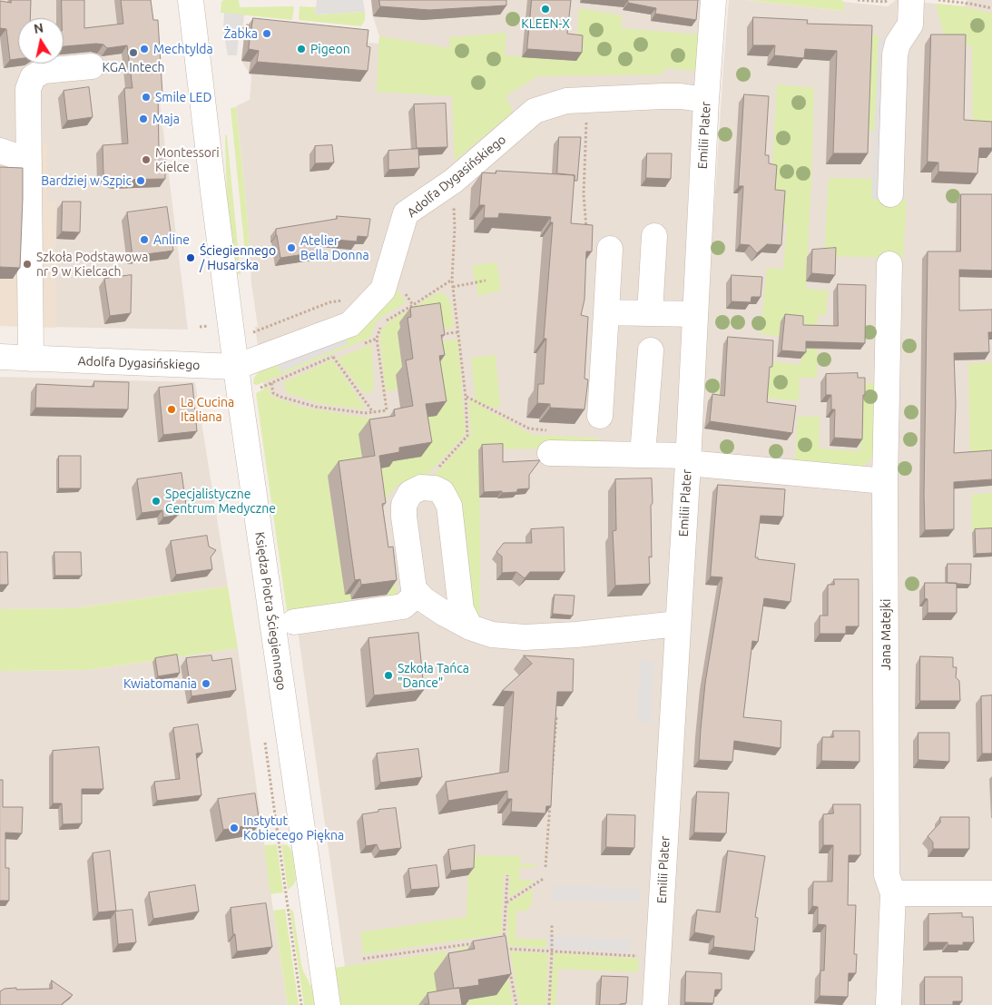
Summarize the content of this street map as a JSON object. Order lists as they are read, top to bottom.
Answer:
{
  "streets": {
    "street": [
      "Emilii Plater",
      "Adolfa Dygasińskiego",
      "Księdza Piotra Ściegiennego",
      "Jana Matejki"
    ]
  },
  "crossings": [
    ["Emilii Plater", "Adolfa Dygasińskiego"],
    ["Adolfa Dygasińskiego", "Księdza Piotra Ściegiennego"]
  ],
  "places": [
    "KLEEN-X",
    "Żabka",
    "Mechtylda",
    "Pigeon",
    "KGA Intech",
    "Smile LED",
    "Maja",
    "Montessori Kielce",
    "Bardziej w Szpic",
    "Anline",
    "Atelier Bella Donna",
    "Ściegiennego / Husarska",
    "Szkoła Podstawowa nr 9 w Kielcach",
    "La Cucina Italiana",
    "Specjalistyczne Centrum Medyczne",
    "Szkoła Tańca \"Dance\"",
    "Kwiatomania",
    "Instytut Kobiecego Piękna"
  ],
  "north": "top"
}
